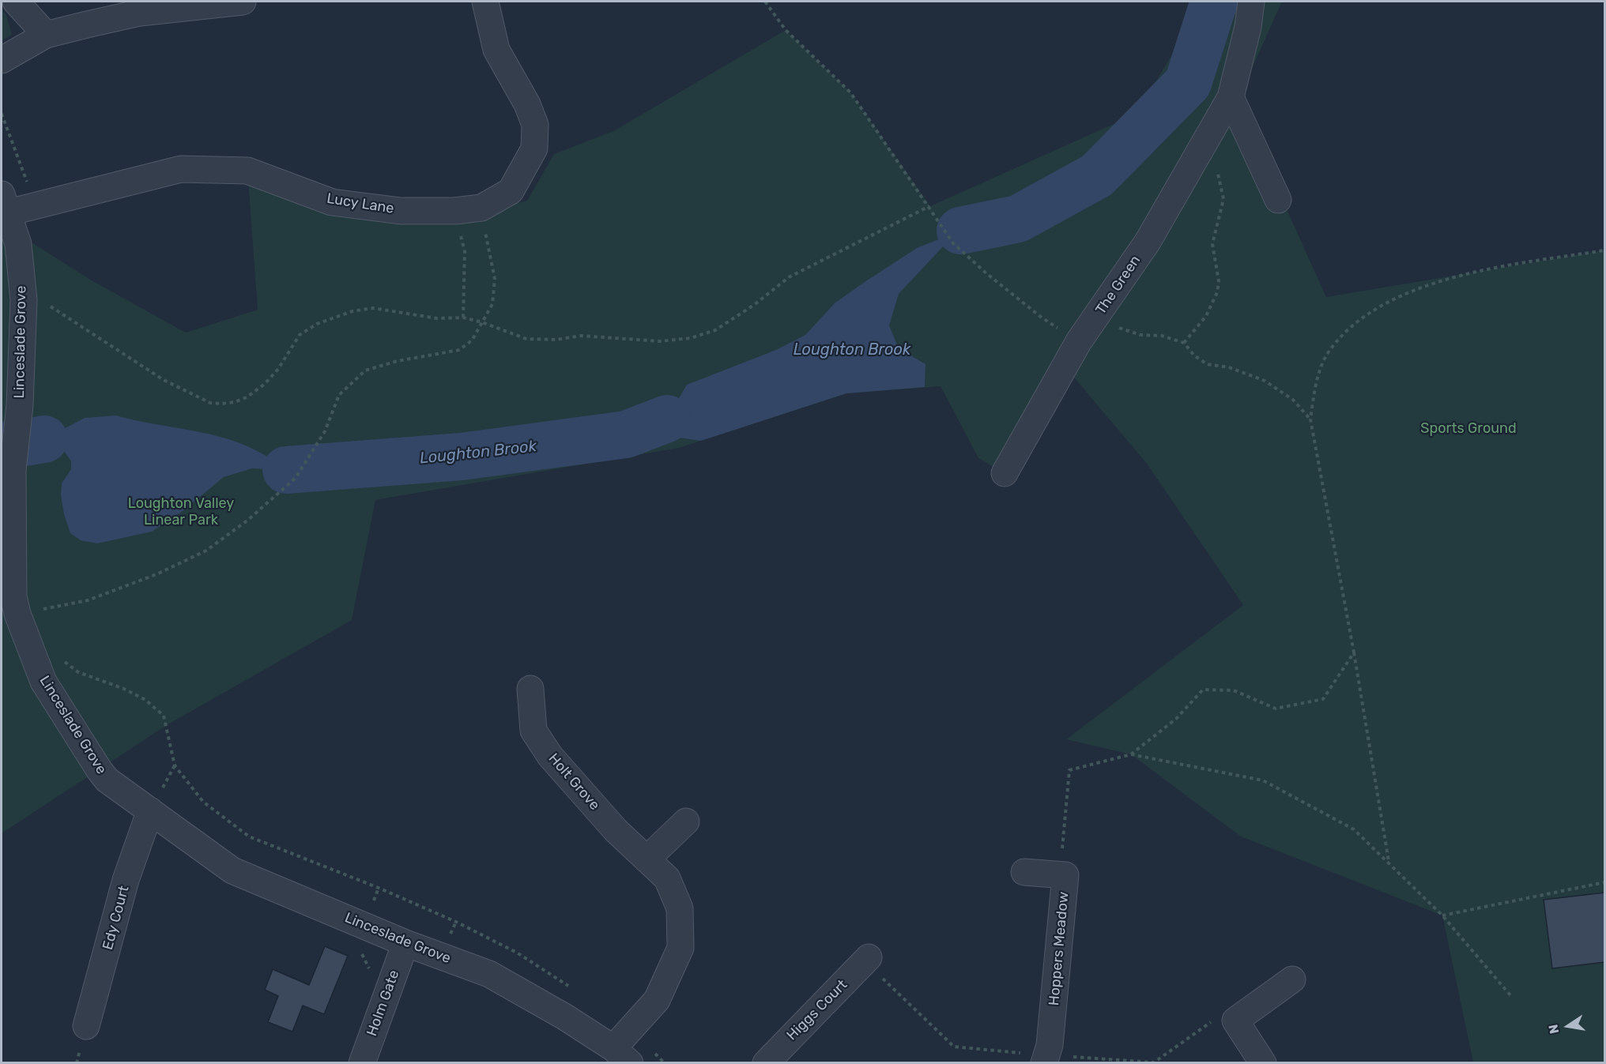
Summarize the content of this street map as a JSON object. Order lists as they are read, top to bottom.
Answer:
{
  "streets": {
    "street": [
      "Lucy Lane",
      "The Green",
      "Linceslade Grove",
      "Holt Grove",
      "Edy Court",
      "Hoppers Meadow",
      "Holm Gate",
      "Higgs Court"
    ]
  },
  "crossings": [
    ["Lucy Lane", "Linceslade Grove"],
    ["Linceslade Grove", "Holt Grove"],
    ["Linceslade Grove", "Edy Court"],
    ["Linceslade Grove", "Holm Gate"]
  ],
  "water": ["Loughton Brook"],
  "parks": ["Sports Ground", "Loughton Valley Linear Park"],
  "north": "left"
}
